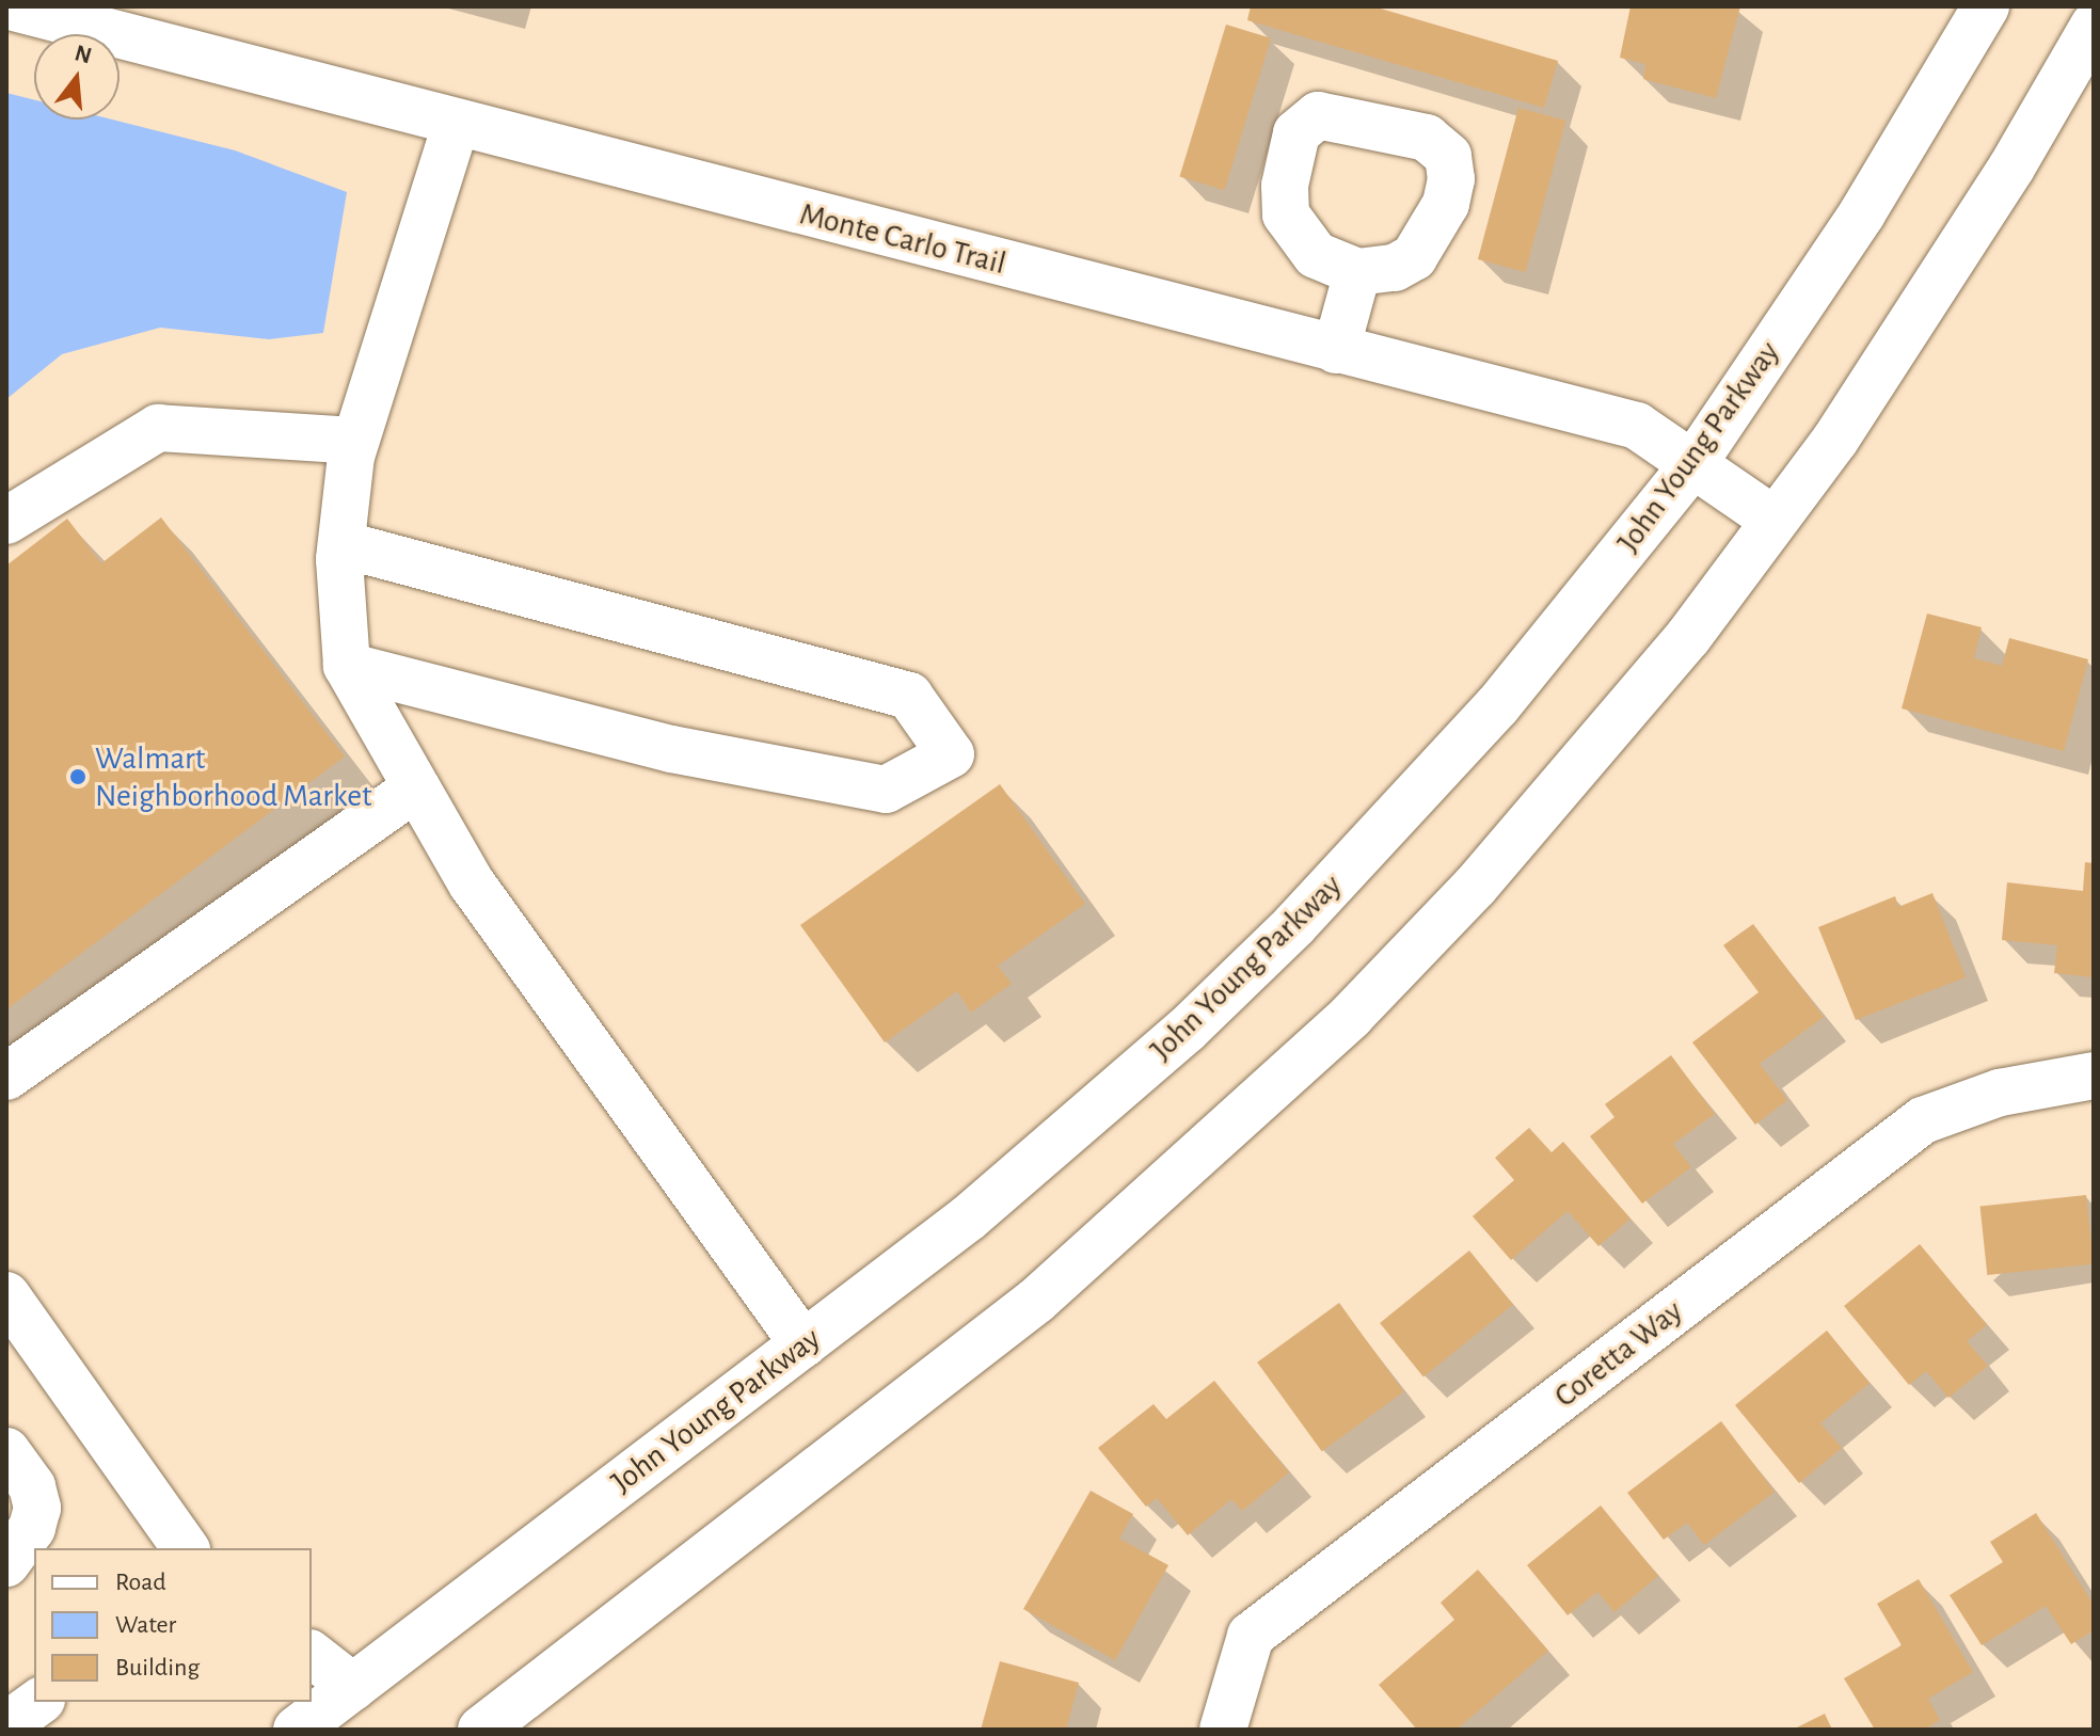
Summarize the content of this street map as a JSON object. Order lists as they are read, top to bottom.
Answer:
{
  "streets": {
    "main road": ["Monte Carlo Trail", "John Young Parkway", "Coretta Way"]
  },
  "crossings": [
    ["Monte Carlo Trail", "John Young Parkway"]
  ],
  "places": ["Walmart Neighborhood Market"],
  "legend": ["Road", "Water", "Building"],
  "north": "top"
}
